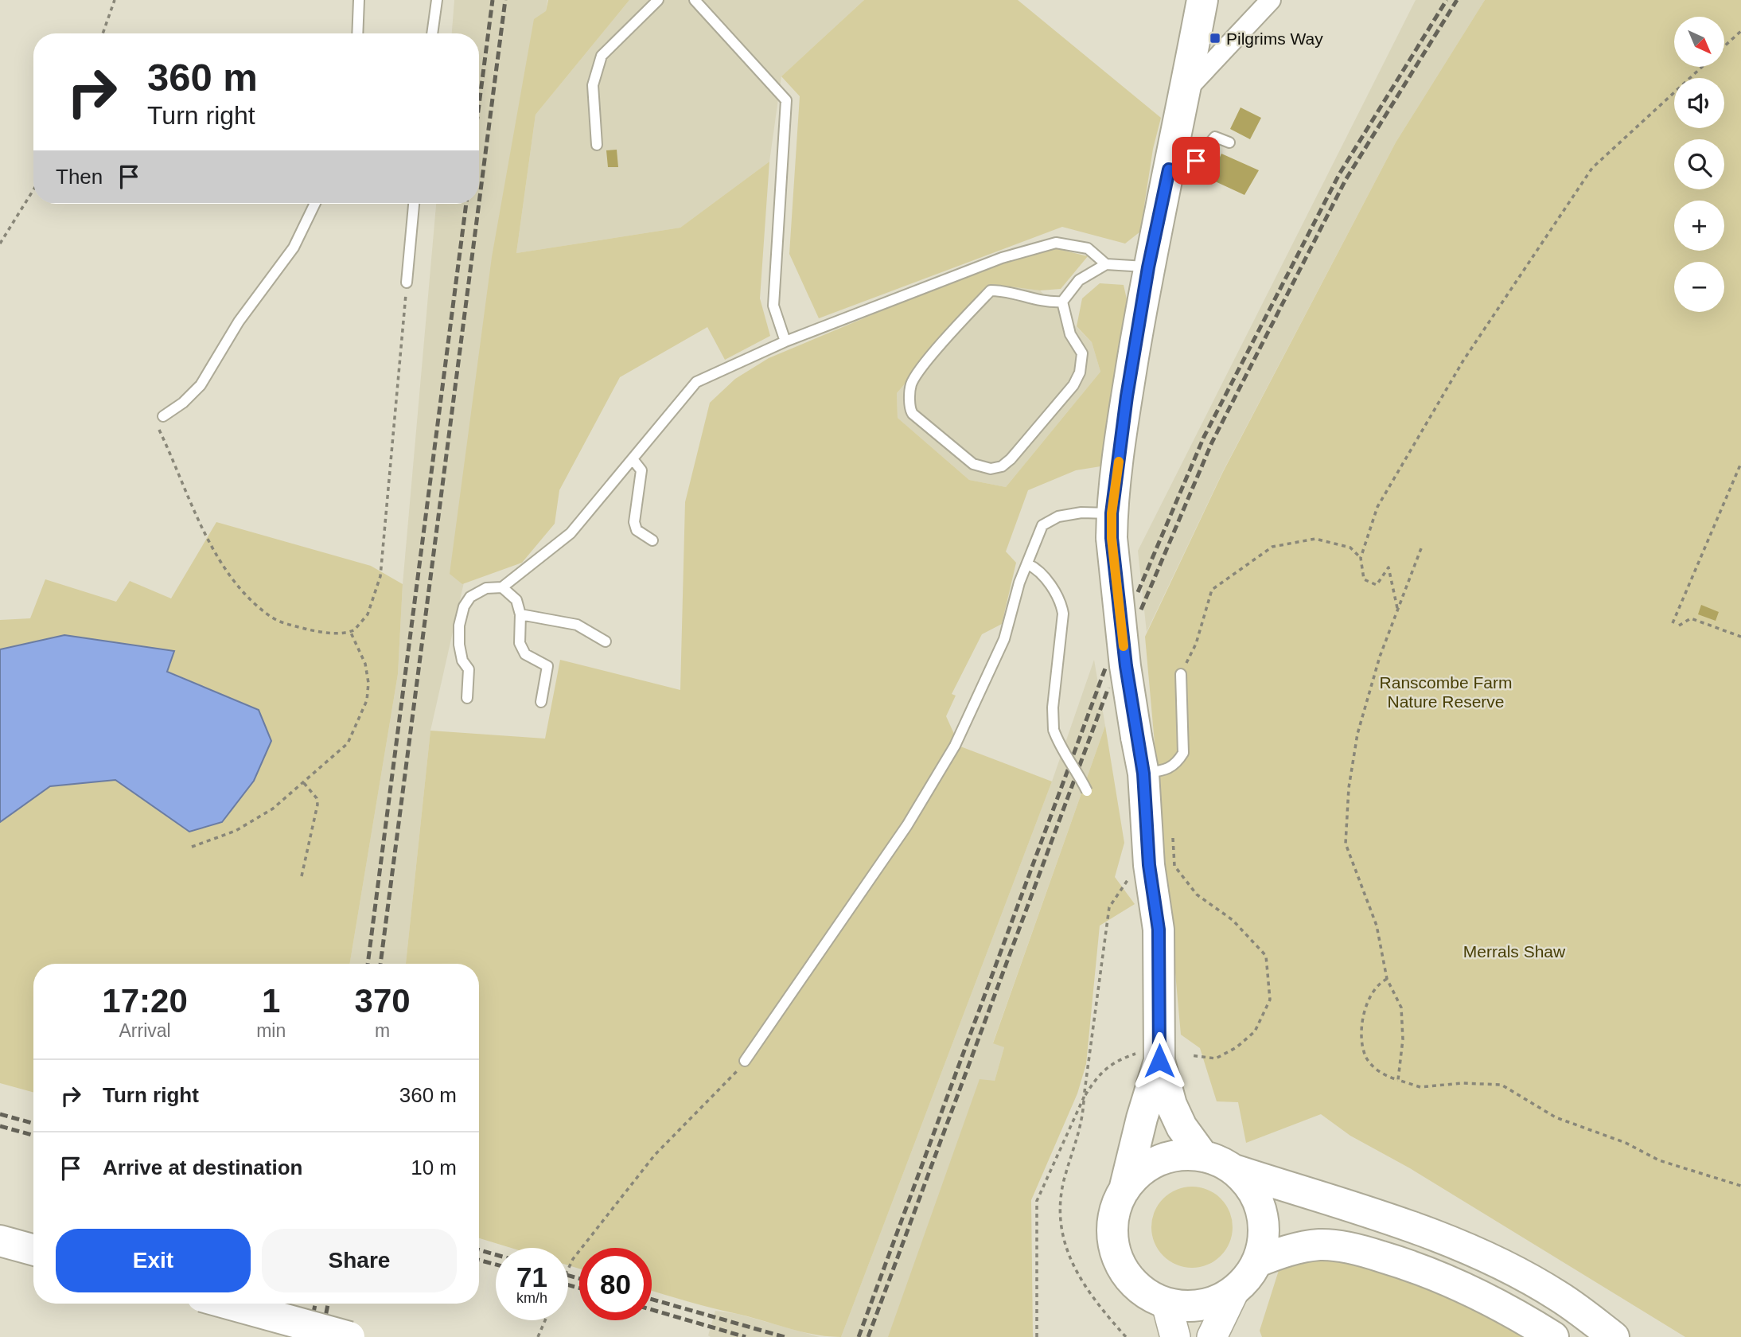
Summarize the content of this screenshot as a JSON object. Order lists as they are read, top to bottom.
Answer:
{
  "parks": ["Ranscombe Farm Nature Reserve", "Merrals Shaw"],
  "places": {
    "transit": ["Pilgrims Way"]
  },
  "north": "bottom right",
  "page": {
    "map_buttons": ["+", "−"],
    "turn": ["360 m", "Turn right"],
    "then": "Then",
    "eta": [
      "17:20",
      "Arrival",
      "1",
      "min",
      "370",
      "m"
    ],
    "list": [
      {
        "name": "Turn right",
        "value": "360 m"
      },
      {
        "name": "Arrive at destination",
        "value": "10 m"
      }
    ],
    "buttons": ["Exit", "Share"],
    "speed": "71 km/h",
    "limit": "80"
  }
}
